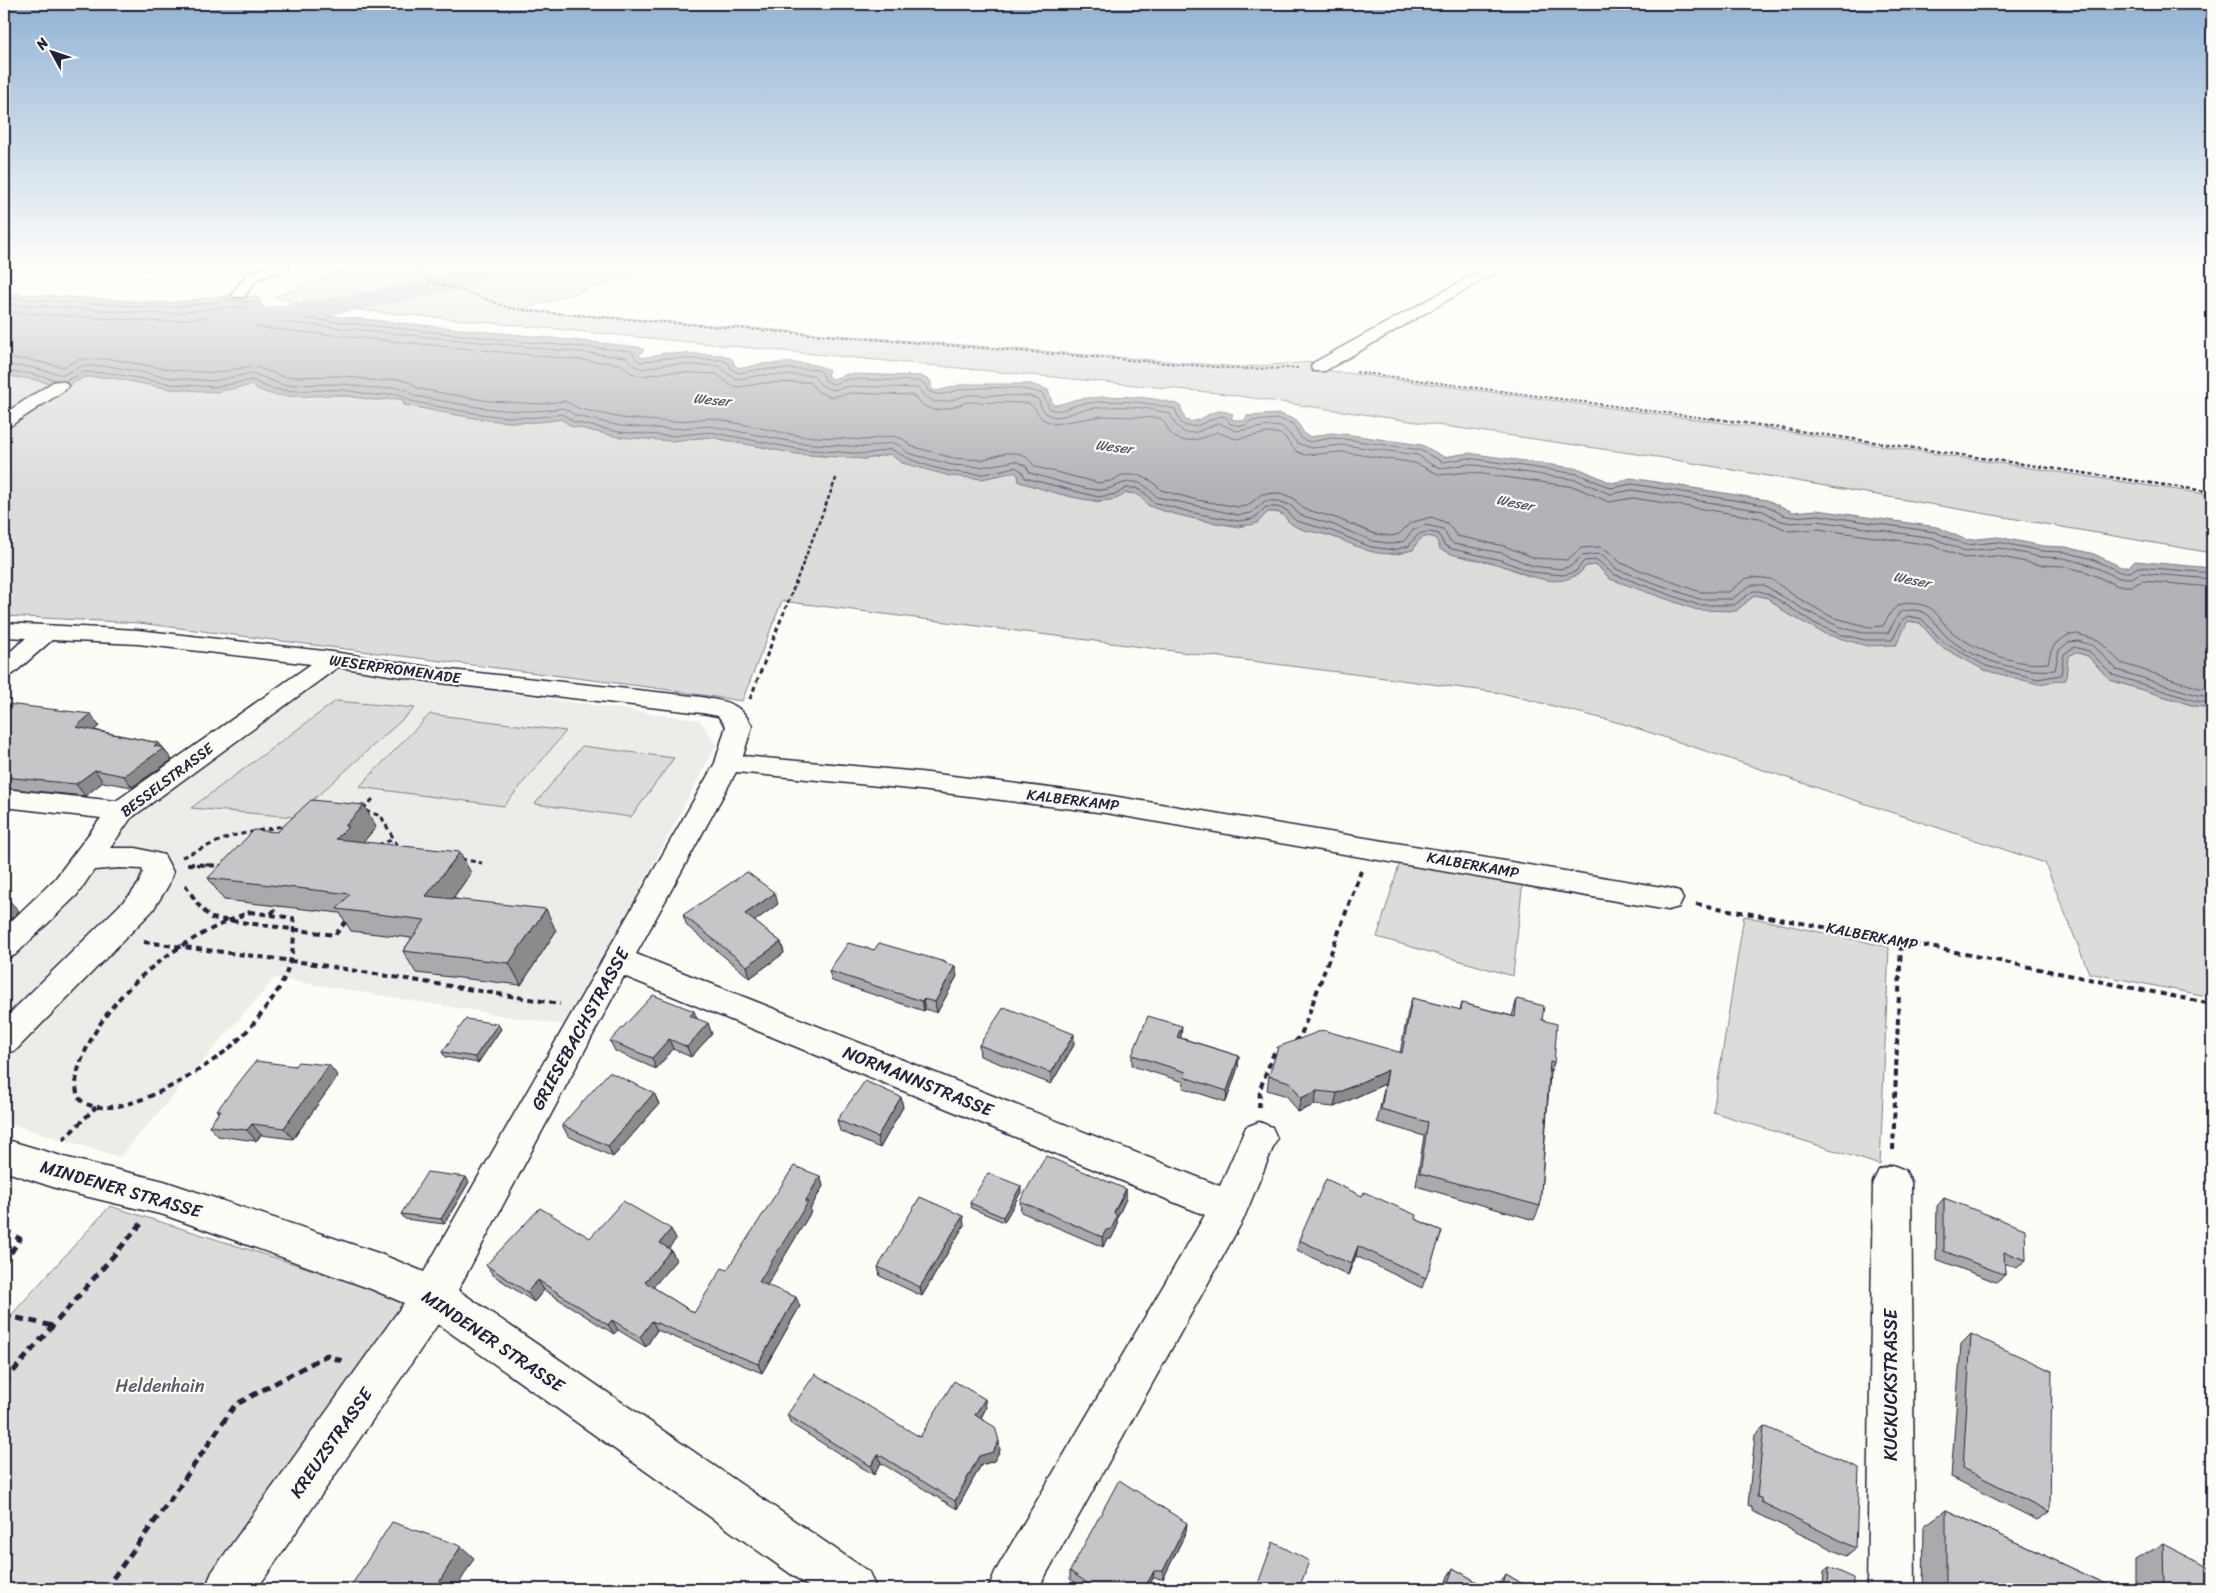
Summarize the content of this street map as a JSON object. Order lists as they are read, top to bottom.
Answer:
{
  "streets": {
    "street": [
      "WESERPROMENADE",
      "BESSELSTRASSE",
      "KALBERKAMP",
      "GRIESEBACHSTRASSE",
      "NORMANNSTRASSE",
      "MINDENER STRASSE",
      "KUCKUCKSTRASSE",
      "KREUZSTRASSE"
    ]
  },
  "crossings": [
    ["WESERPROMENADE", "BESSELSTRASSE"],
    ["KALBERKAMP", "GRIESEBACHSTRASSE"],
    ["GRIESEBACHSTRASSE", "NORMANNSTRASSE"],
    ["GRIESEBACHSTRASSE", "MINDENER STRASSE"],
    ["GRIESEBACHSTRASSE", "KREUZSTRASSE"],
    ["MINDENER STRASSE", "KREUZSTRASSE"]
  ],
  "water": ["Weser"],
  "parks": ["Heldenhain"],
  "north": "top left"
}
